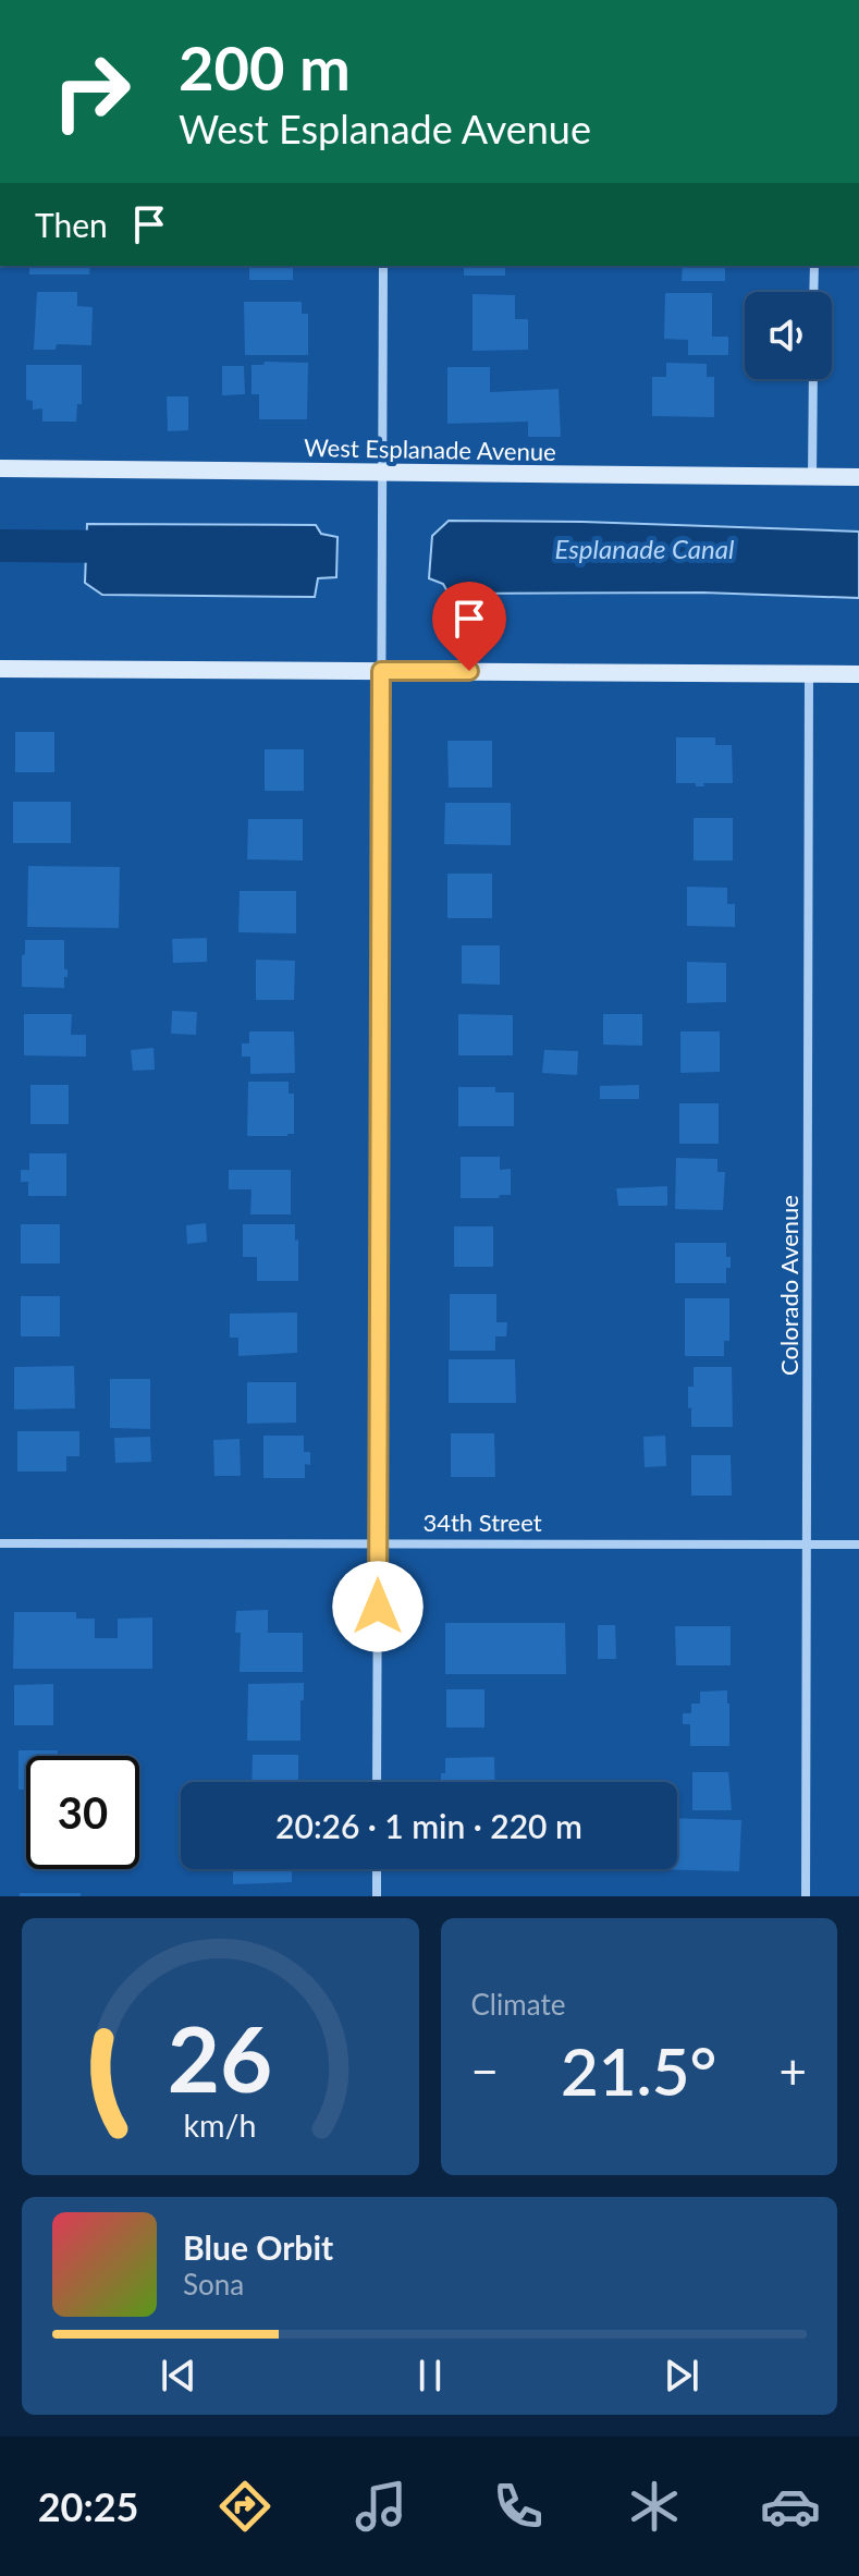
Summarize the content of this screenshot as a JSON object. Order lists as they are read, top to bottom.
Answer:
{
  "streets": {
    "main road": ["West Esplanade Avenue"],
    "street": ["Colorado Avenue", "34th Street"]
  },
  "crossings": [
    ["Colorado Avenue", "34th Street"]
  ],
  "water": ["Esplanade Canal"],
  "page": {
    "turn": ["200 m", "West Esplanade Avenue"],
    "then": "Then",
    "limit": "30",
    "trip": "20:26 · 1 min · 220 m",
    "tile": "Climate",
    "heat": ["−", "21.5°", "+"],
    "song": ["Blue Orbit", "Sona"],
    "tabs": "20:25",
    "gauge": ["26", "km/h"]
  }
}
